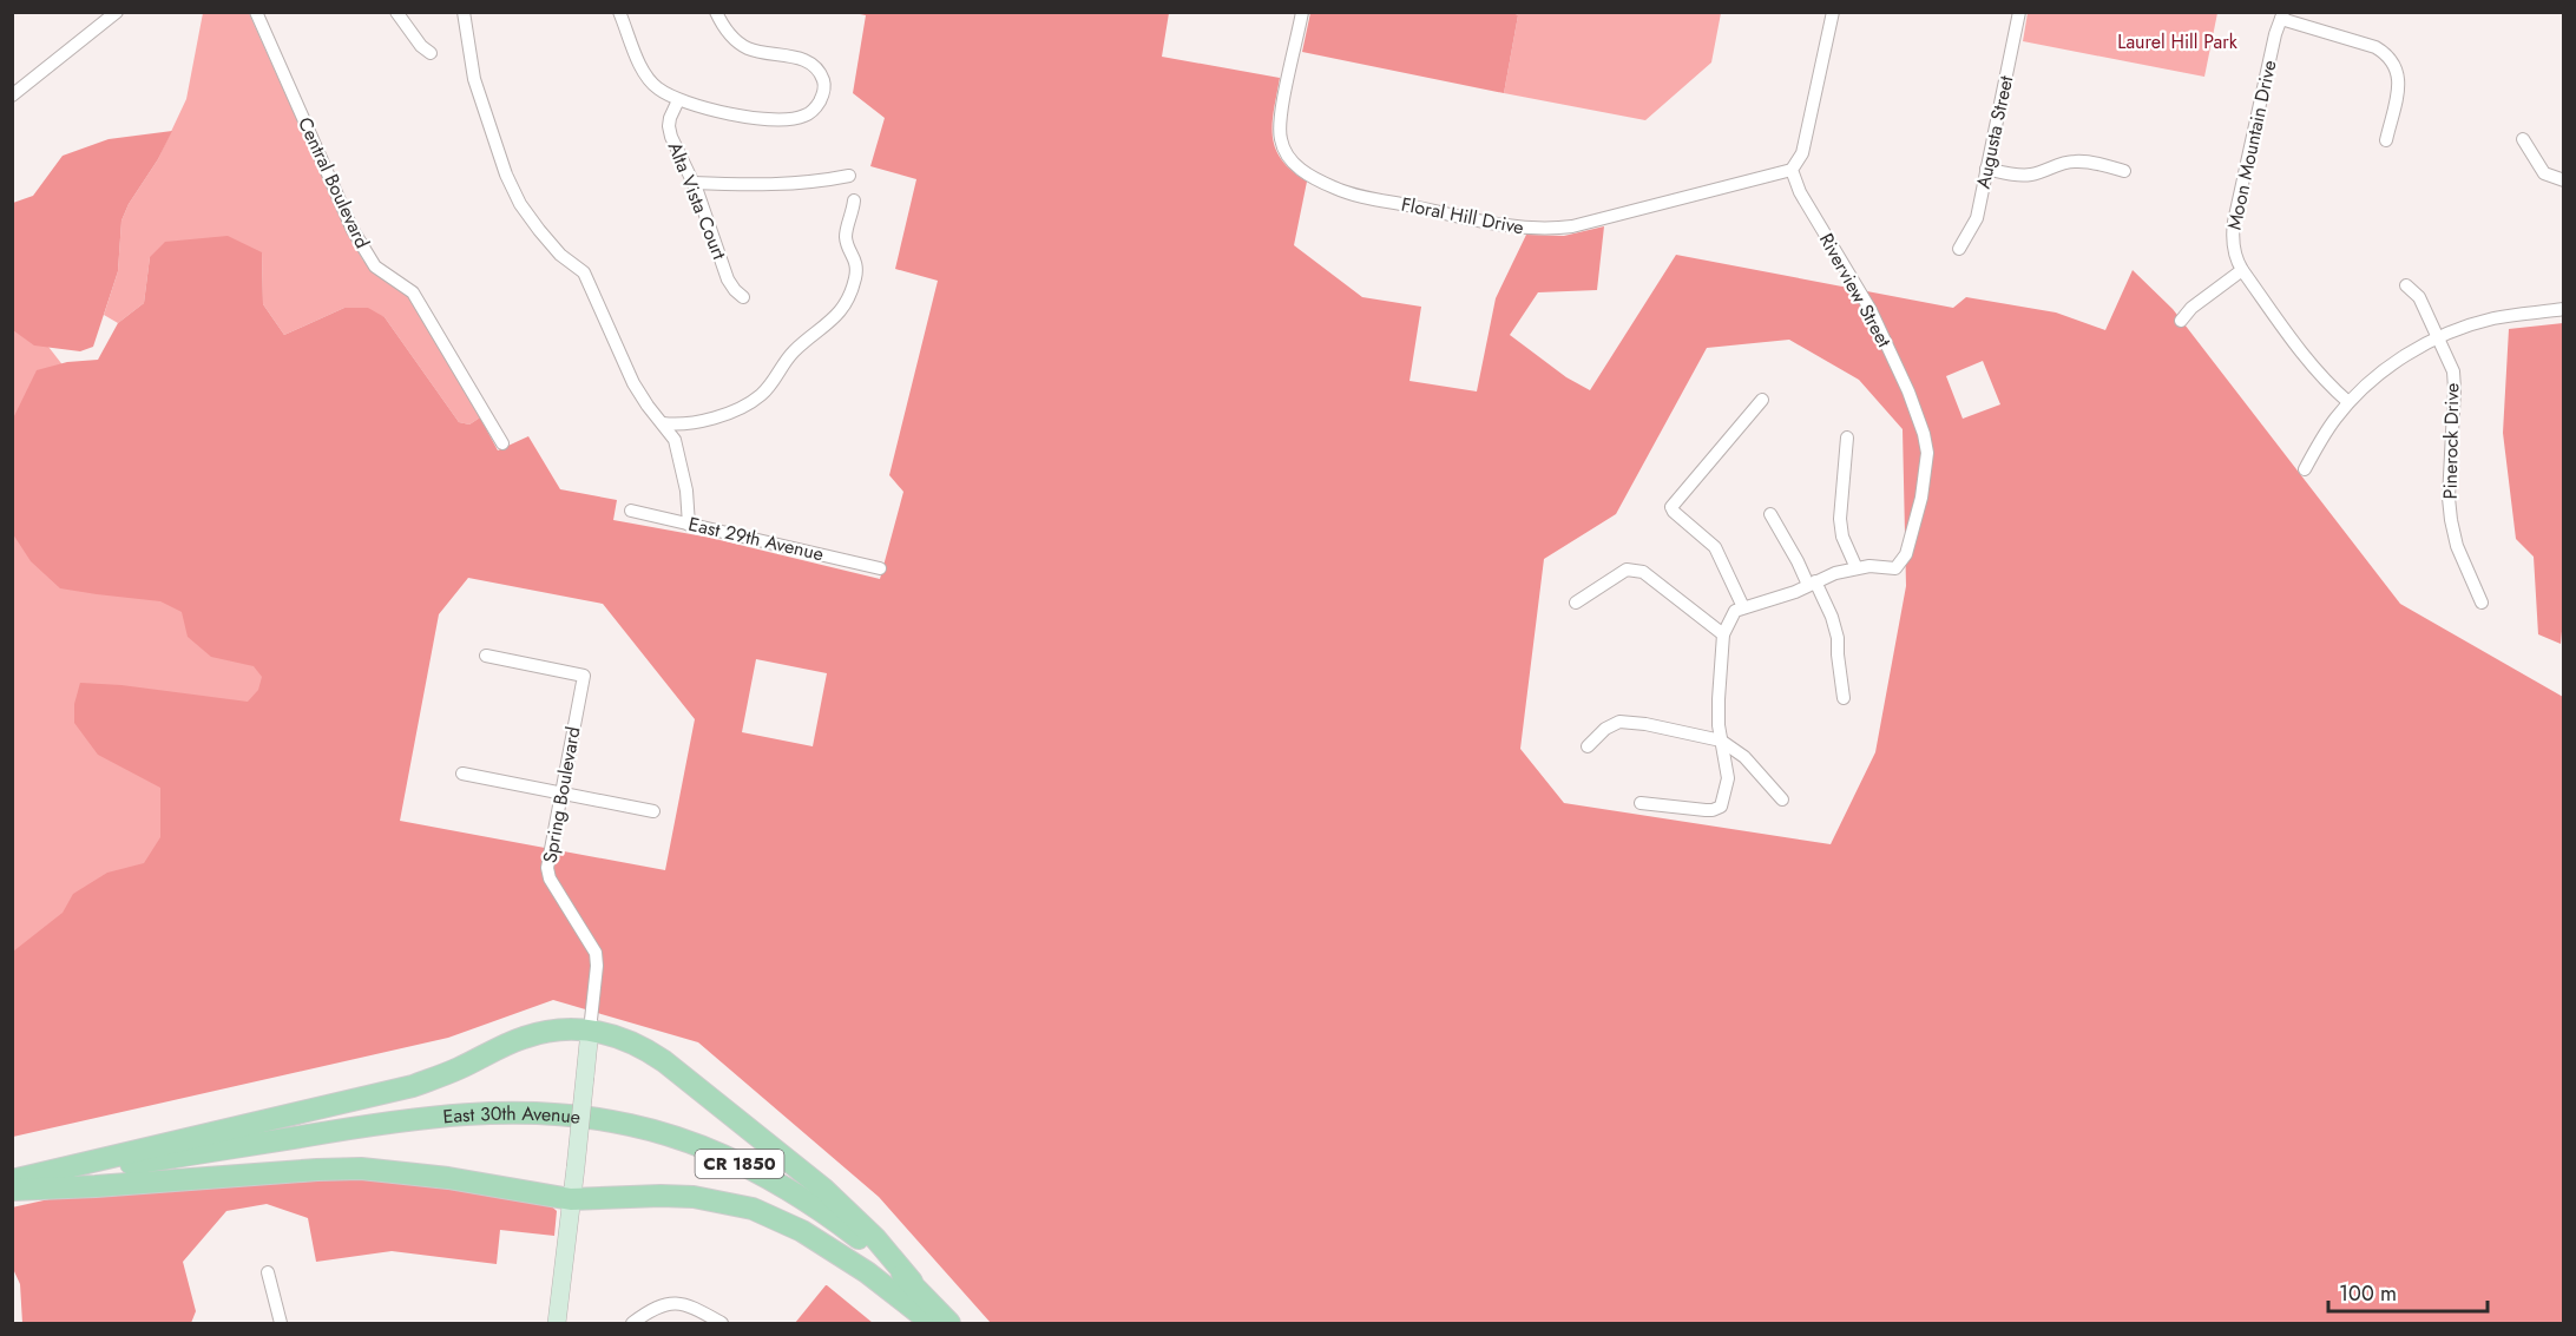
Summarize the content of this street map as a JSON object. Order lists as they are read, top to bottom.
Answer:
{
  "streets": {
    "main road": ["East 30th Avenue", "CR 1850"],
    "street": [
      "Augusta Street",
      "Moon Mountain Drive",
      "Central Boulevard",
      "Alta Vista Court",
      "Floral Hill Drive",
      "Riverview Street",
      "Pinerock Drive",
      "East 29th Avenue",
      "Spring Boulevard"
    ]
  },
  "crossings": [
    ["Floral Hill Drive", "Riverview Street"]
  ],
  "parks": ["Laurel Hill Park"],
  "scale_bar": "100 m"
}
